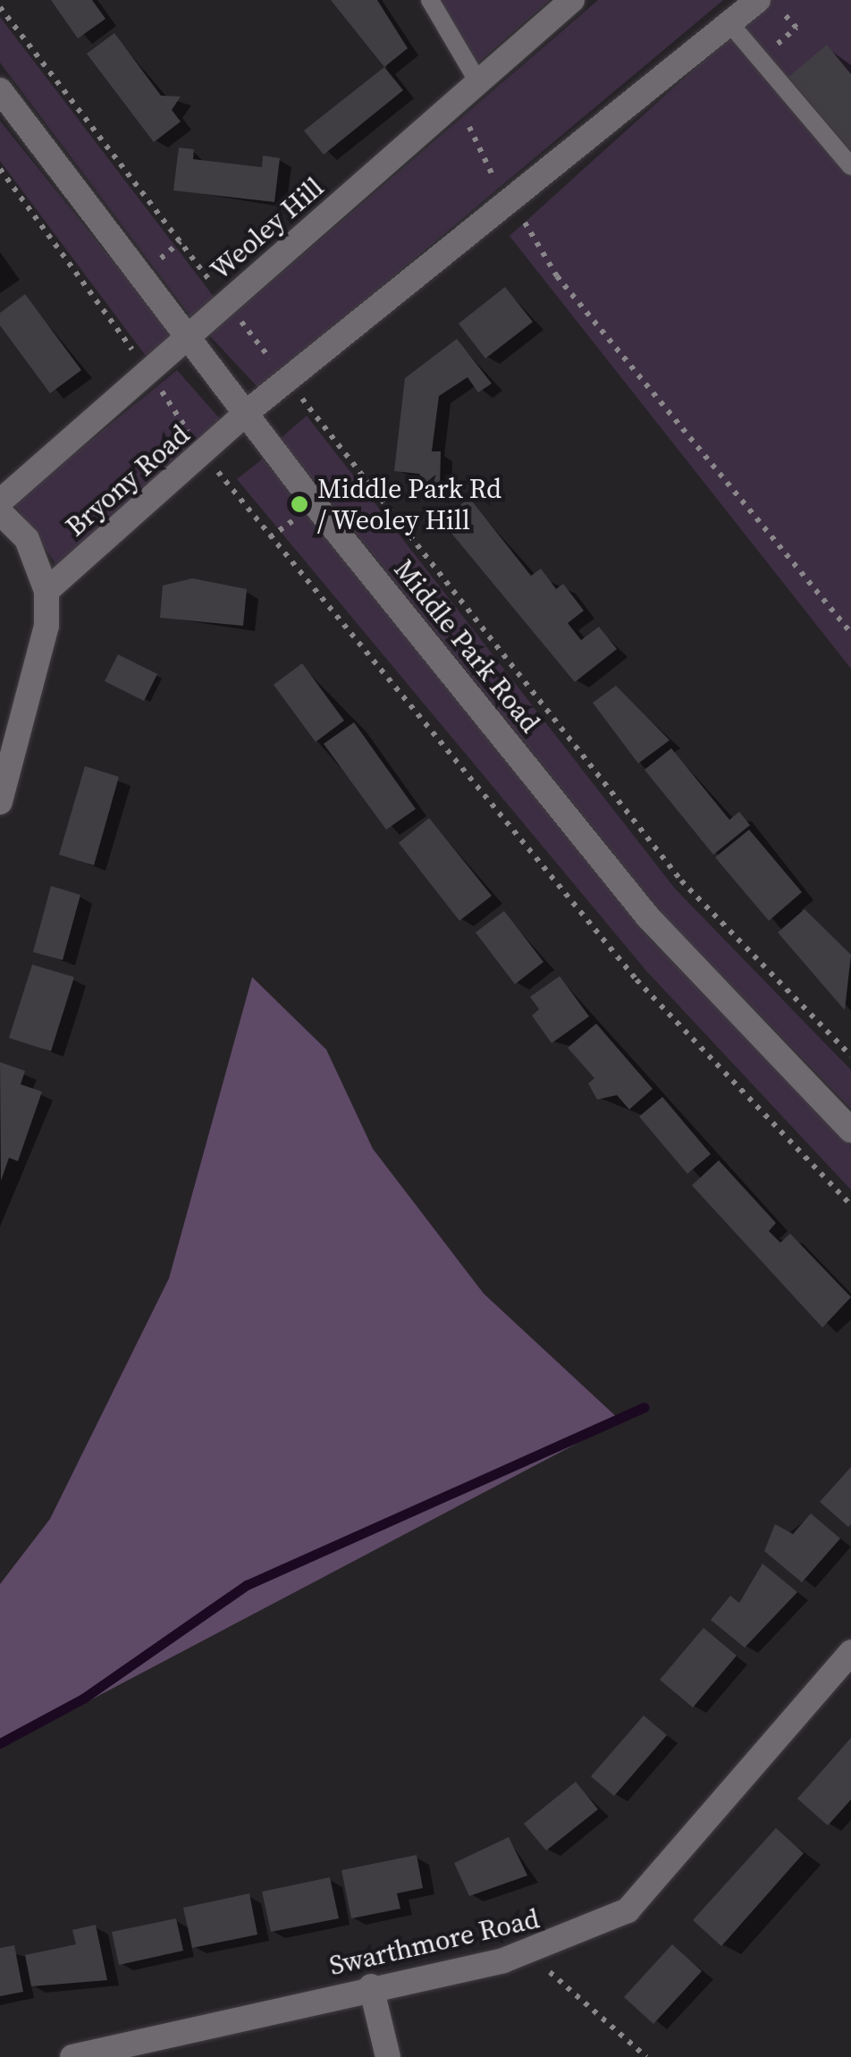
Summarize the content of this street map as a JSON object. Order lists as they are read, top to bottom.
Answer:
{
  "streets": {
    "street": [
      "Weoley Hill",
      "Bryony Road",
      "Middle Park Road",
      "Swarthmore Road"
    ]
  },
  "crossings": [
    ["Weoley Hill", "Middle Park Road"],
    ["Bryony Road", "Middle Park Road"]
  ],
  "places": ["Middle Park Rd / Weoley Hill"]
}
